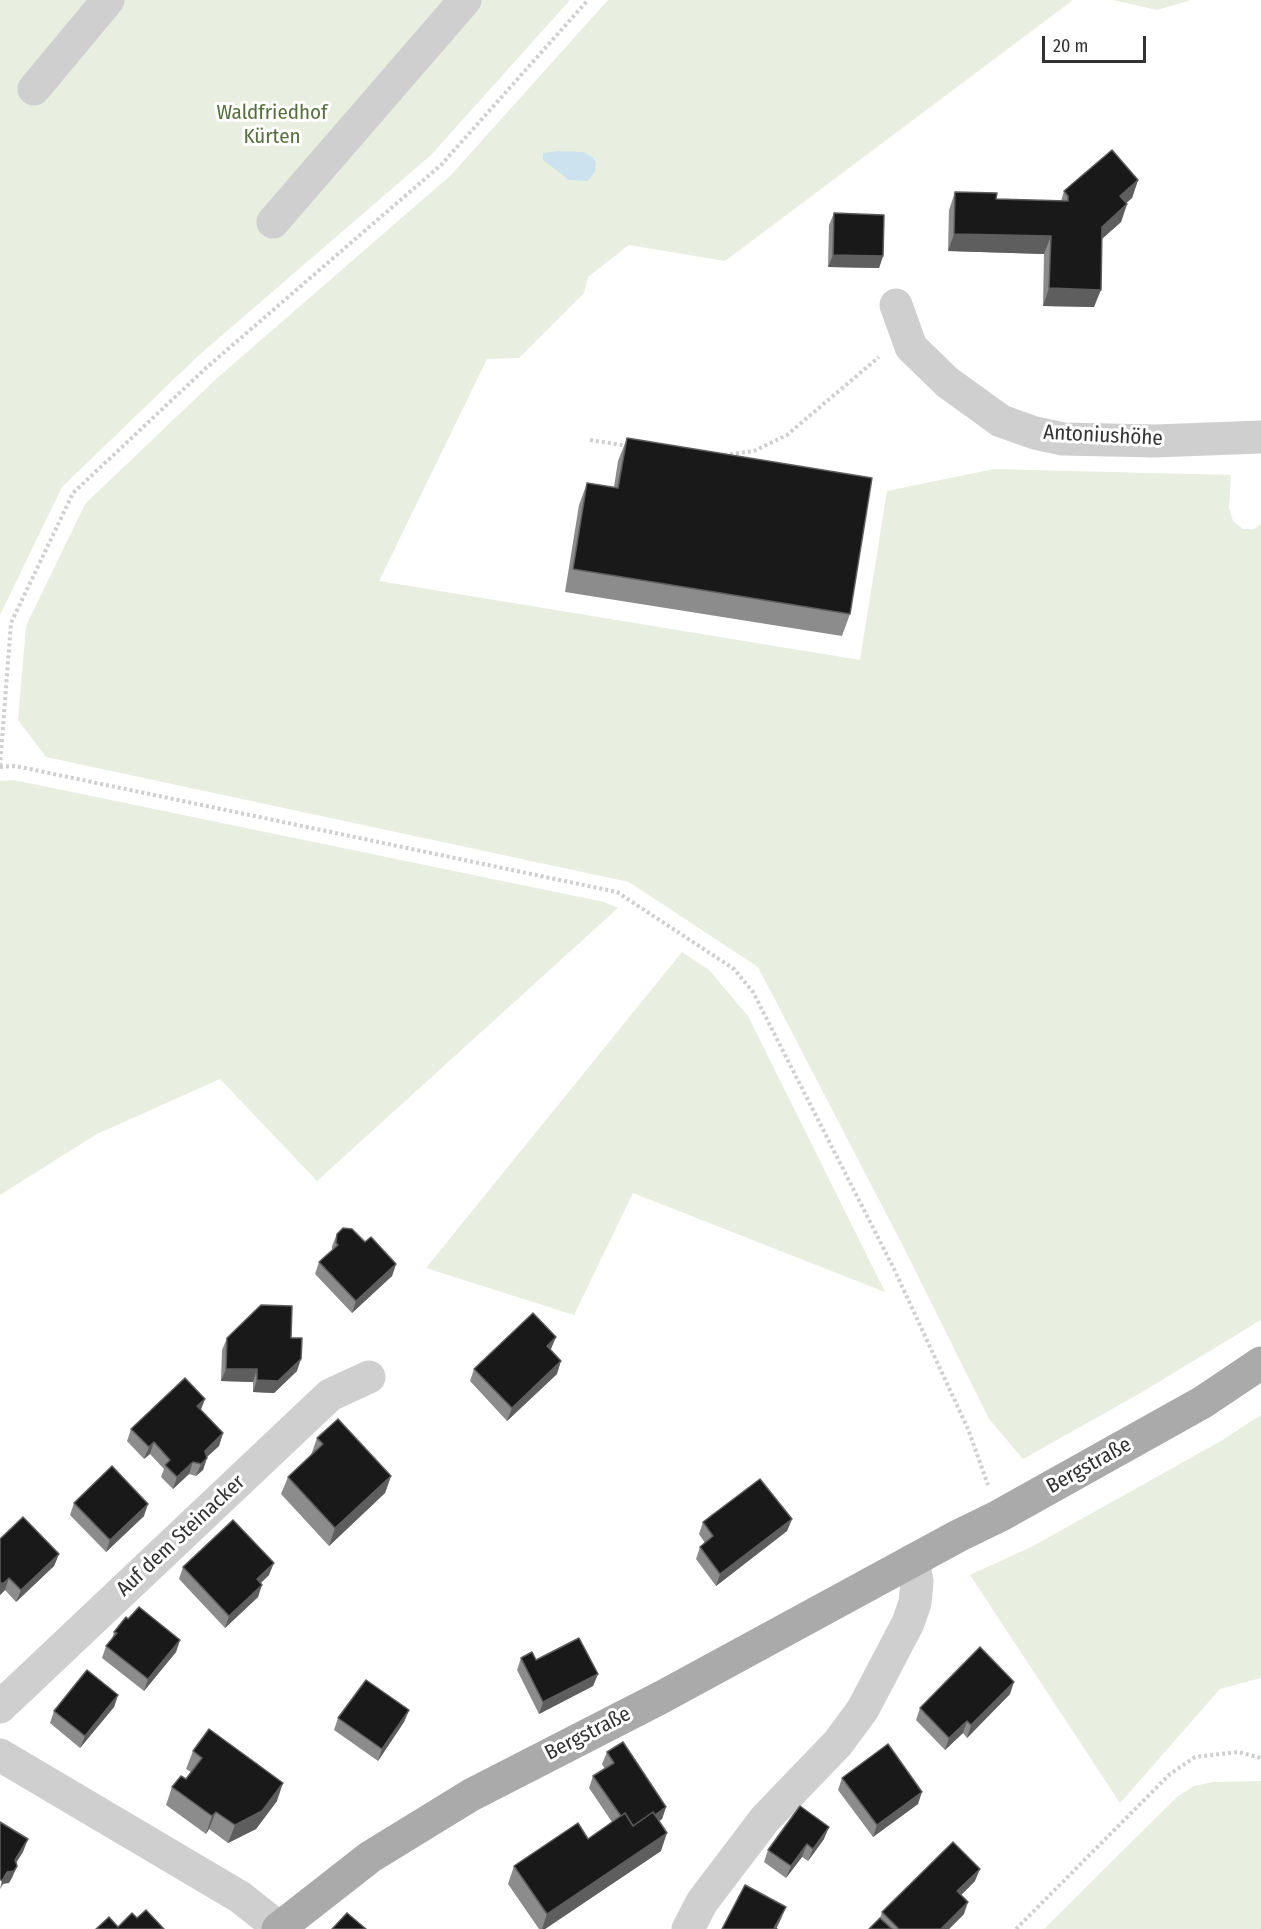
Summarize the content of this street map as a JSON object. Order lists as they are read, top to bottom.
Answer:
{
  "streets": {
    "main road": ["Bergstraße"],
    "street": ["Antoniushöhe", "Auf dem Steinacker"]
  },
  "parks": ["Waldfriedhof Kürten"],
  "scale_bar": "20 m"
}
